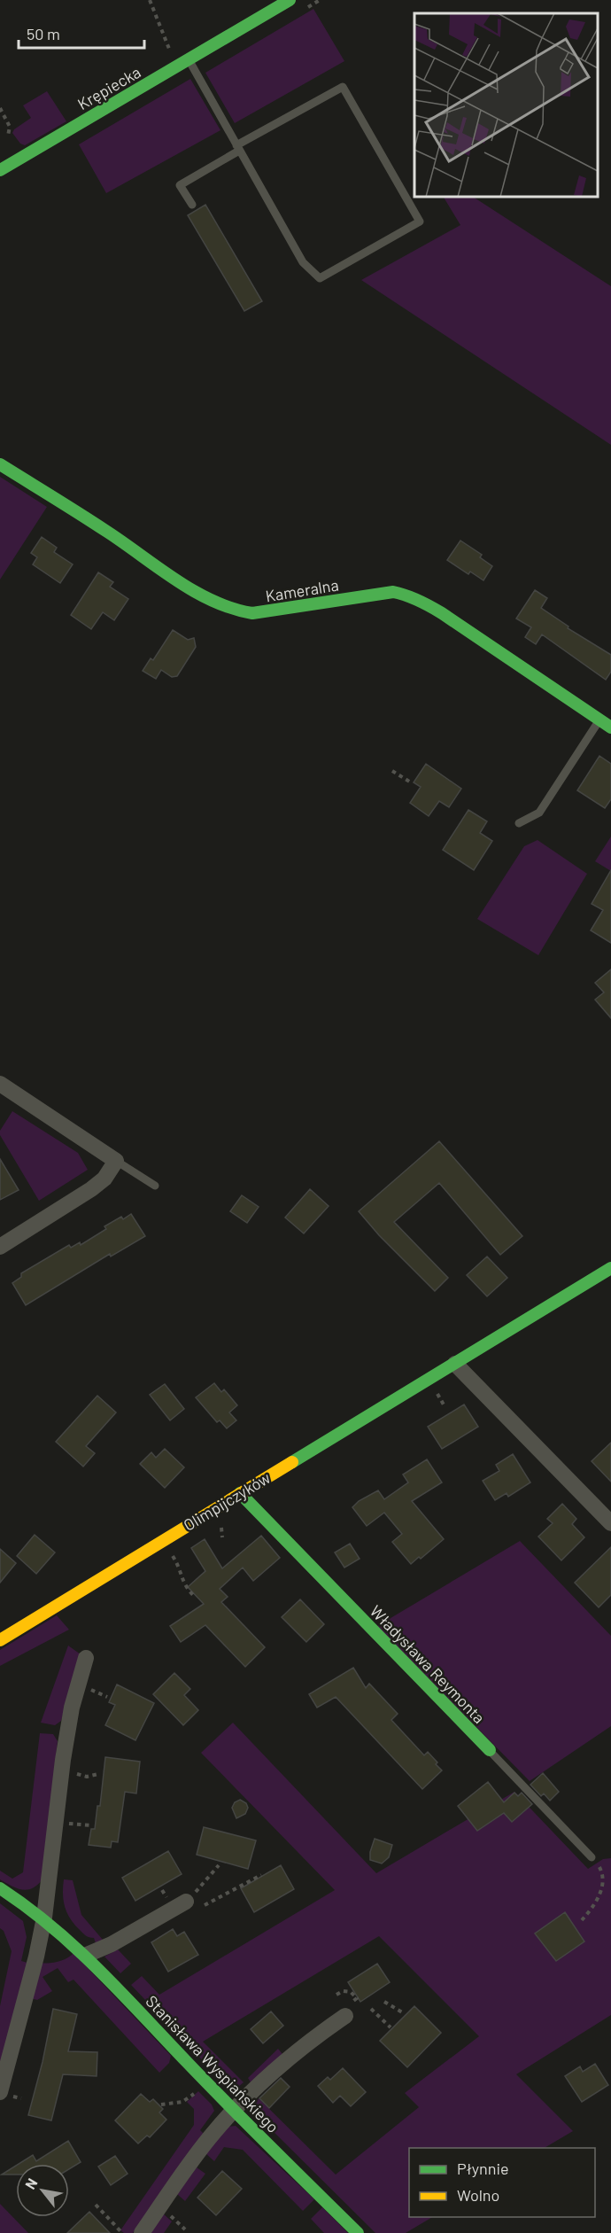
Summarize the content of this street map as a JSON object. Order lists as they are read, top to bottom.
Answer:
{
  "streets": {
    "street": [
      "Krępiecka",
      "Kameralna",
      "Olimpijczyków",
      "Władysława Reymonta",
      "Stanisława Wyspiańskiego"
    ]
  },
  "crossings": [
    ["Olimpijczyków", "Władysława Reymonta"]
  ],
  "legend": ["Płynnie", "Wolno"],
  "scale_bar": "50 m",
  "north": "top left"
}
